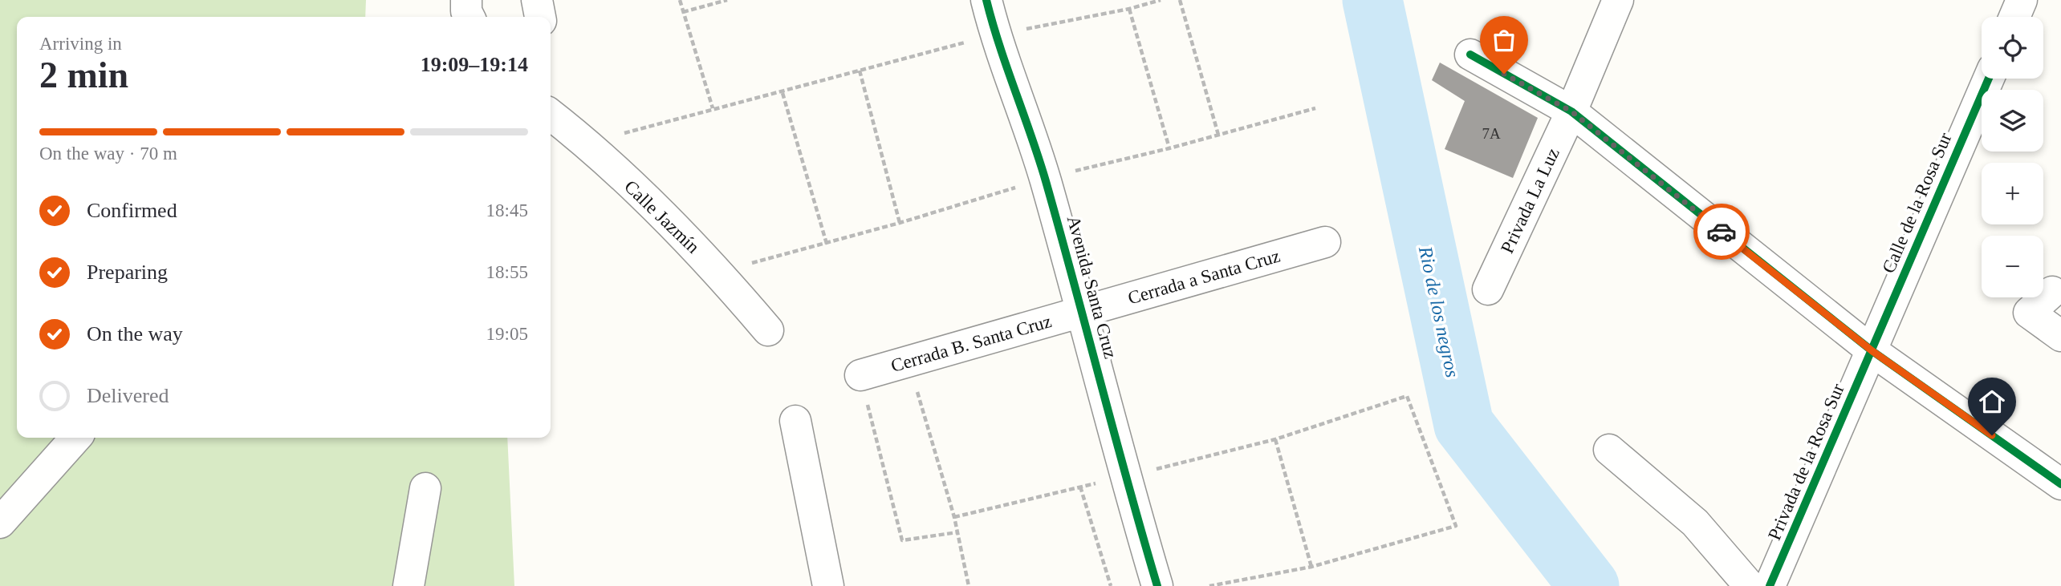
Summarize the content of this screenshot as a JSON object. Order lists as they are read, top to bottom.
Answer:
{
  "streets": {
    "street": [
      "Privada La Luz",
      "Calle de la Rosa Sur",
      "Calle Jazmín",
      "Cerrada a Santa Cruz",
      "Avenida Santa Cruz",
      "Cerrada B. Santa Cruz",
      "Privada de la Rosa Sur"
    ]
  },
  "crossings": [
    ["Calle de la Rosa Sur", "Privada de la Rosa Sur"],
    ["Cerrada a Santa Cruz", "Avenida Santa Cruz"],
    ["Cerrada a Santa Cruz", "Cerrada B. Santa Cruz"],
    ["Avenida Santa Cruz", "Cerrada B. Santa Cruz"]
  ],
  "water": ["Rio de los negros"],
  "house_numbers": ["7A"],
  "page": {
    "map_buttons": ["+", "−"],
    "heading": ["2 min", "Arriving in", "19:09–19:14"],
    "bar": "On the way · 70 m",
    "list": [
      ["Confirmed", "18:45"],
      ["Preparing", "18:55"],
      ["On the way", "19:05"],
      "Delivered"
    ]
  }
}
